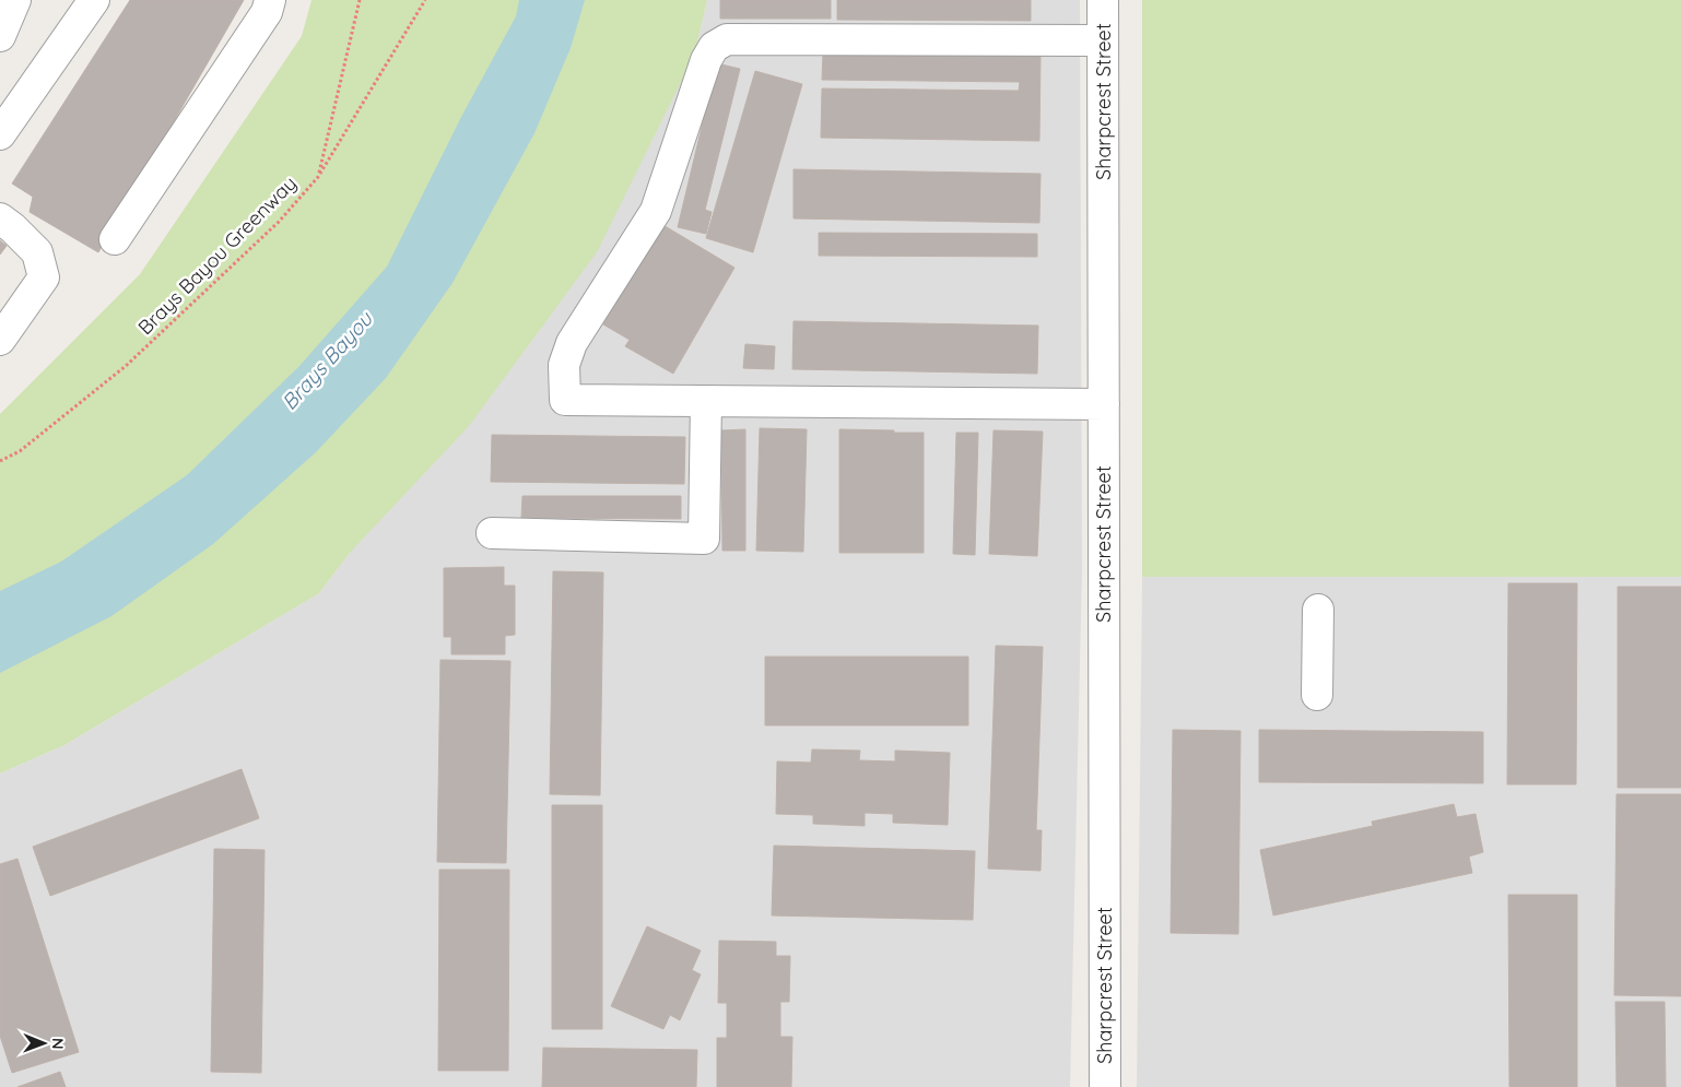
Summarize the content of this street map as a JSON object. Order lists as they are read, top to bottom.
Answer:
{
  "streets": {
    "street": ["Sharpcrest Street"],
    "path": ["Brays Bayou Greenway"]
  },
  "water": ["Brays Bayou"],
  "north": "right"
}
